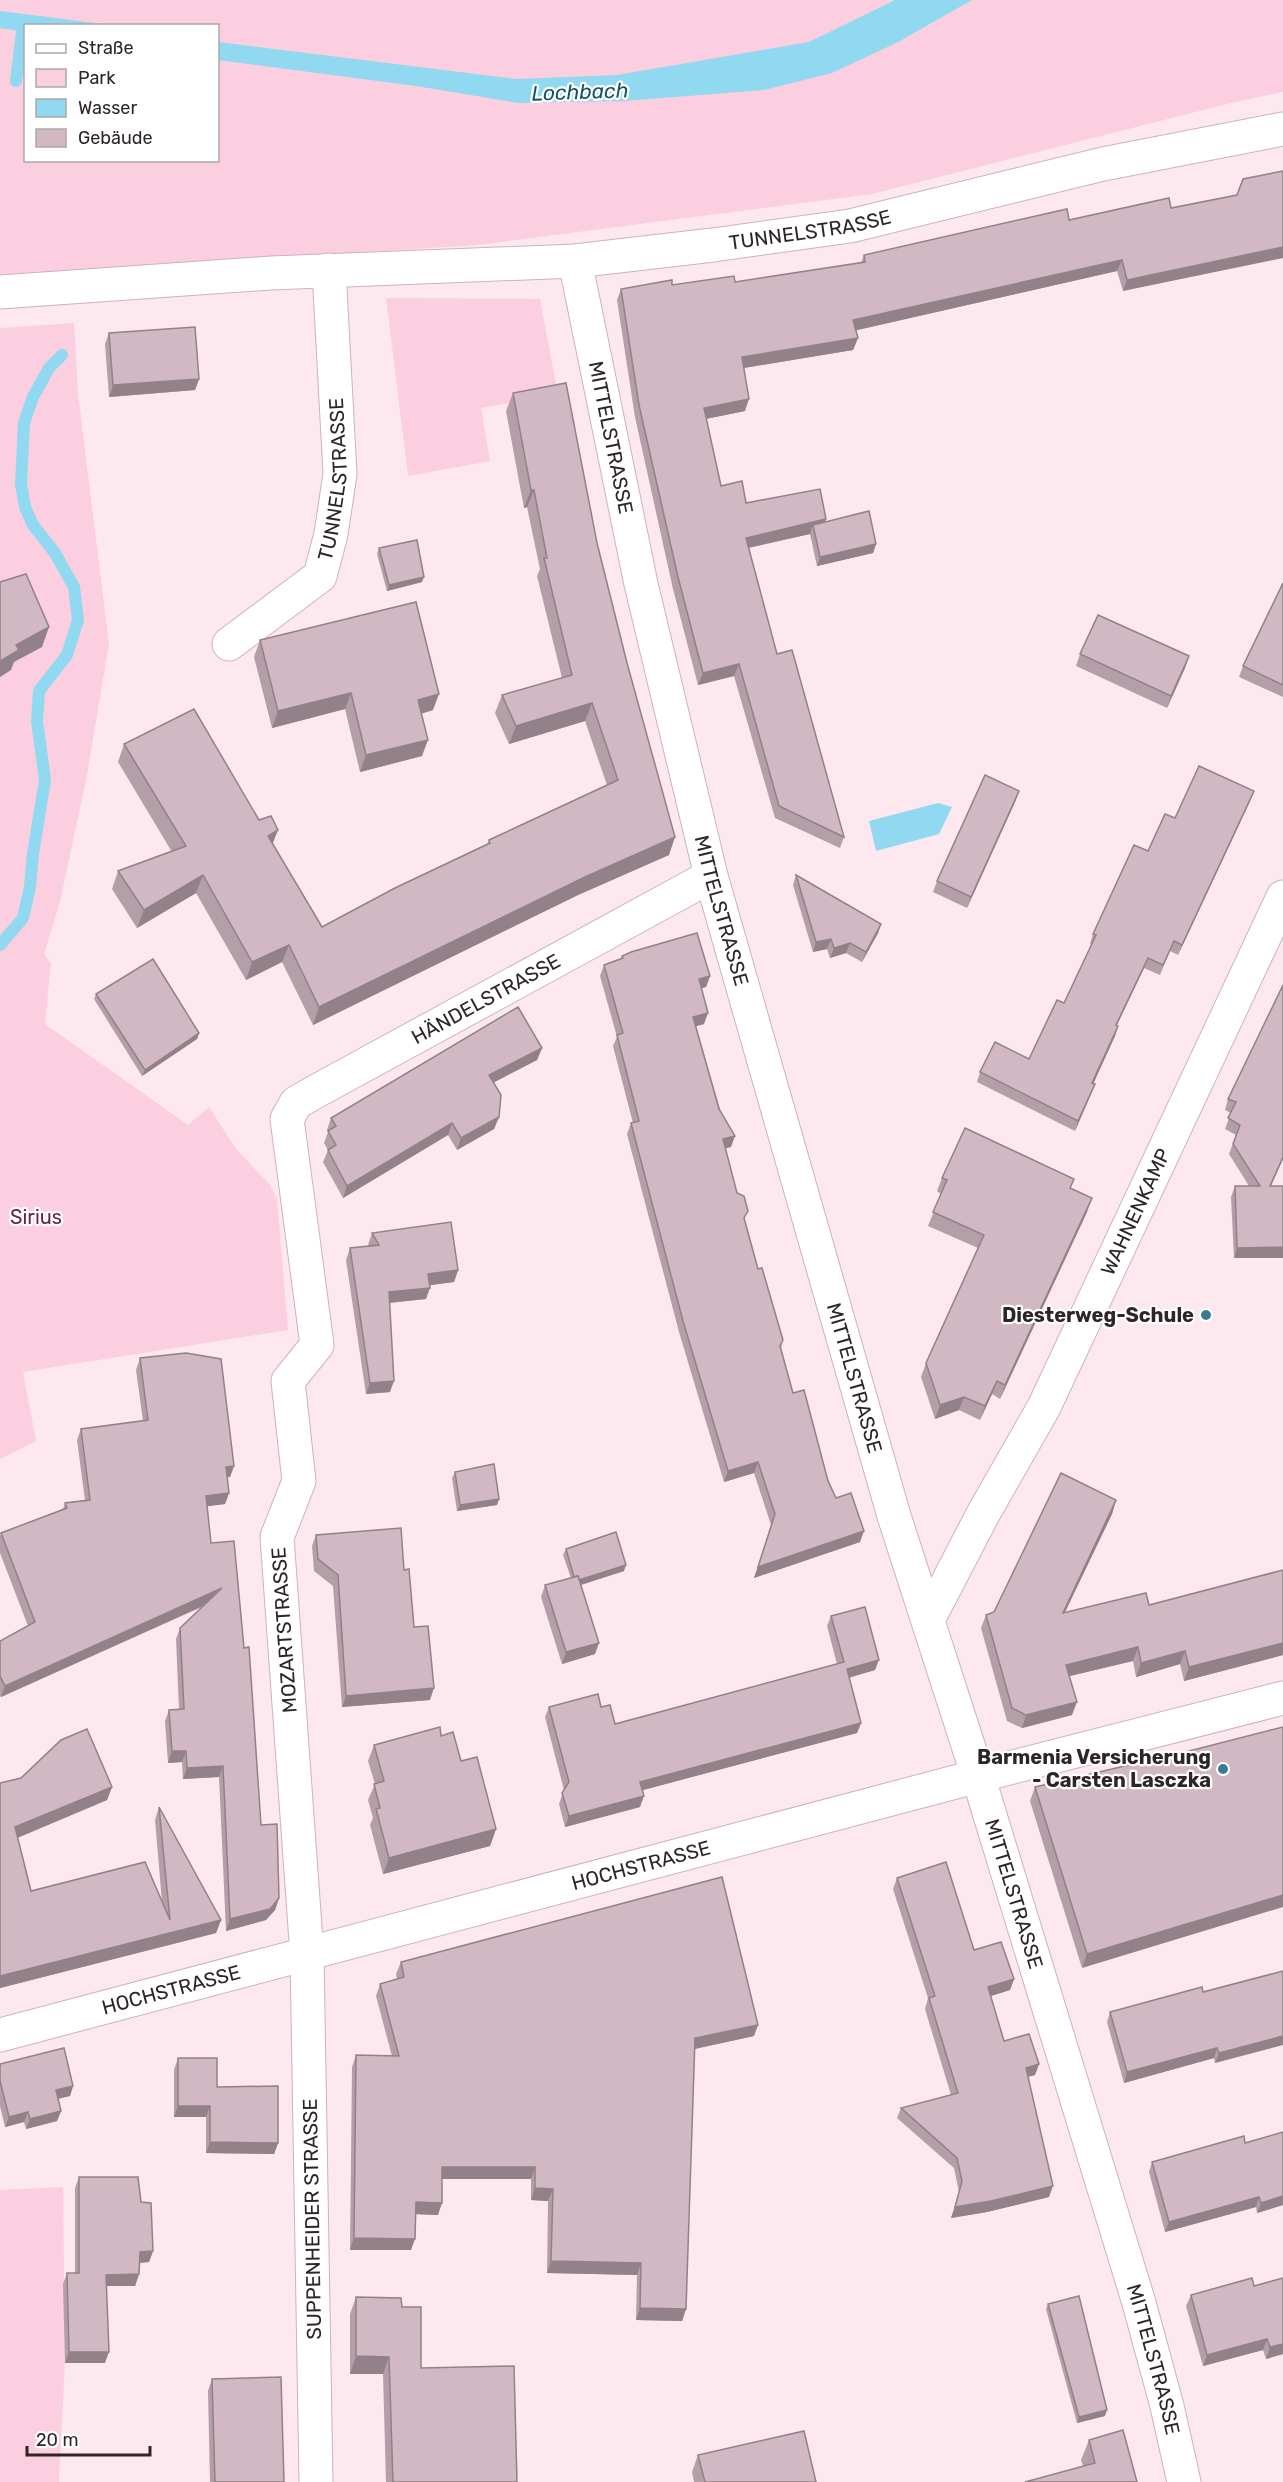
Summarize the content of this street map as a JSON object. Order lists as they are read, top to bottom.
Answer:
{
  "streets": {
    "street": [
      "TUNNELSTRASSE",
      "MITTELSTRASSE",
      "HÄNDELSTRASSE",
      "WAHNENKAMP",
      "MOZARTSTRASSE",
      "HOCHSTRASSE",
      "SUPPENHEIDER STRASSE"
    ]
  },
  "crossings": [
    ["TUNNELSTRASSE", "MITTELSTRASSE"],
    ["MITTELSTRASSE", "HÄNDELSTRASSE"],
    ["MITTELSTRASSE", "WAHNENKAMP"],
    ["MITTELSTRASSE", "HOCHSTRASSE"],
    ["HÄNDELSTRASSE", "MOZARTSTRASSE"],
    ["MOZARTSTRASSE", "HOCHSTRASSE"],
    ["MOZARTSTRASSE", "SUPPENHEIDER STRASSE"],
    ["HOCHSTRASSE", "SUPPENHEIDER STRASSE"]
  ],
  "water": ["Lochbach"],
  "parks": ["Sirius"],
  "places": ["Diesterweg-Schule", "Barmenia Versicherung - Carsten Lasczka"],
  "legend": [
    "Straße",
    "Park",
    "Wasser",
    "Gebäude"
  ],
  "scale_bar": "20 m"
}
